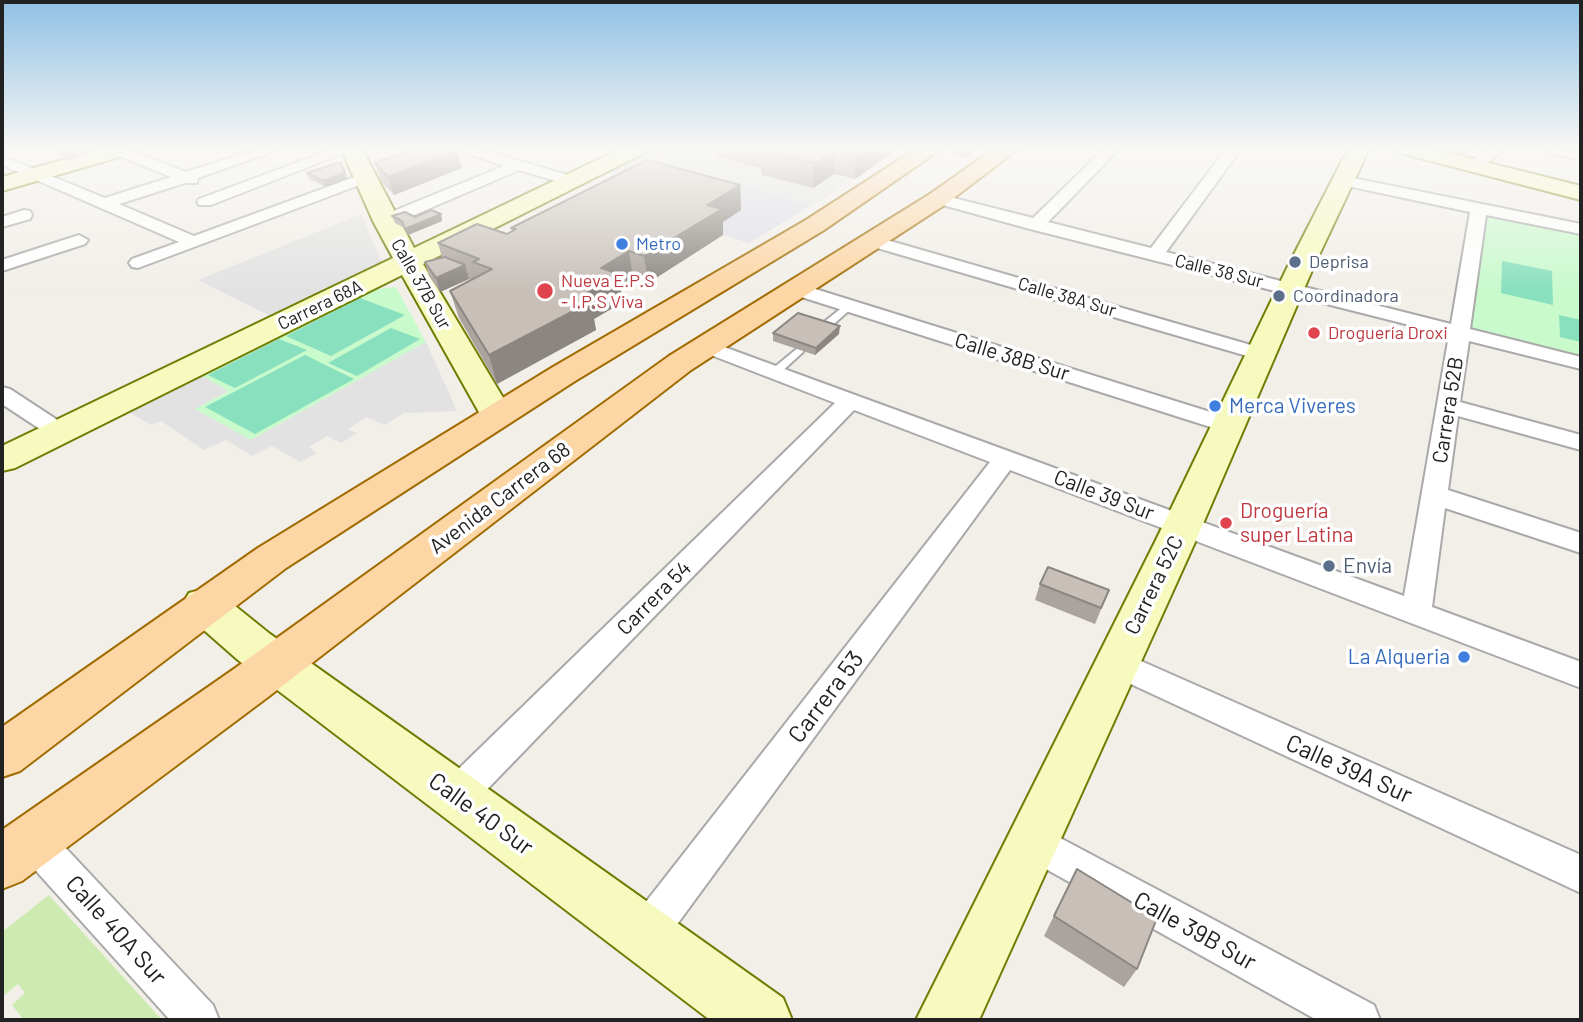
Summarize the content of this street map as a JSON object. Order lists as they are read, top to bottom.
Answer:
{
  "streets": {
    "main road": ["Avenida Carrera 68"],
    "street": [
      "Calle 38 Sur",
      "Calle 37B Sur",
      "Calle 38A Sur",
      "Carrera 68A",
      "Calle 38B Sur",
      "Carrera 52B",
      "Calle 39 Sur",
      "Carrera 52C",
      "Carrera 54",
      "Carrera 53",
      "Calle 39A Sur",
      "Calle 40 Sur",
      "Calle 40A Sur",
      "Calle 39B Sur"
    ]
  },
  "crossings": [
    ["Calle 38 Sur", "Carrera 52B"],
    ["Calle 38 Sur", "Avenida Carrera 68"],
    ["Calle 38 Sur", "Carrera 52C"],
    ["Calle 37B Sur", "Carrera 68A"],
    ["Calle 38A Sur", "Avenida Carrera 68"],
    ["Calle 38A Sur", "Carrera 52C"],
    ["Calle 38B Sur", "Avenida Carrera 68"],
    ["Calle 38B Sur", "Carrera 52C"],
    ["Carrera 52B", "Calle 39 Sur"],
    ["Calle 39 Sur", "Avenida Carrera 68"],
    ["Calle 39 Sur", "Carrera 52C"],
    ["Calle 39 Sur", "Carrera 54"],
    ["Calle 39 Sur", "Carrera 53"],
    ["Avenida Carrera 68", "Calle 40 Sur"],
    ["Avenida Carrera 68", "Calle 40A Sur"],
    ["Carrera 52C", "Calle 39A Sur"],
    ["Carrera 52C", "Calle 39B Sur"],
    ["Carrera 54", "Calle 40 Sur"],
    ["Carrera 53", "Calle 40 Sur"]
  ],
  "places": [
    "Metro",
    "Deprisa",
    "Nueva E.P.S - I.P.S Viva",
    "Coordinadora",
    "Droguería Droxi",
    "Merca Viveres",
    "Droguería super Latina",
    "Envía",
    "La Alqueria"
  ]
}
